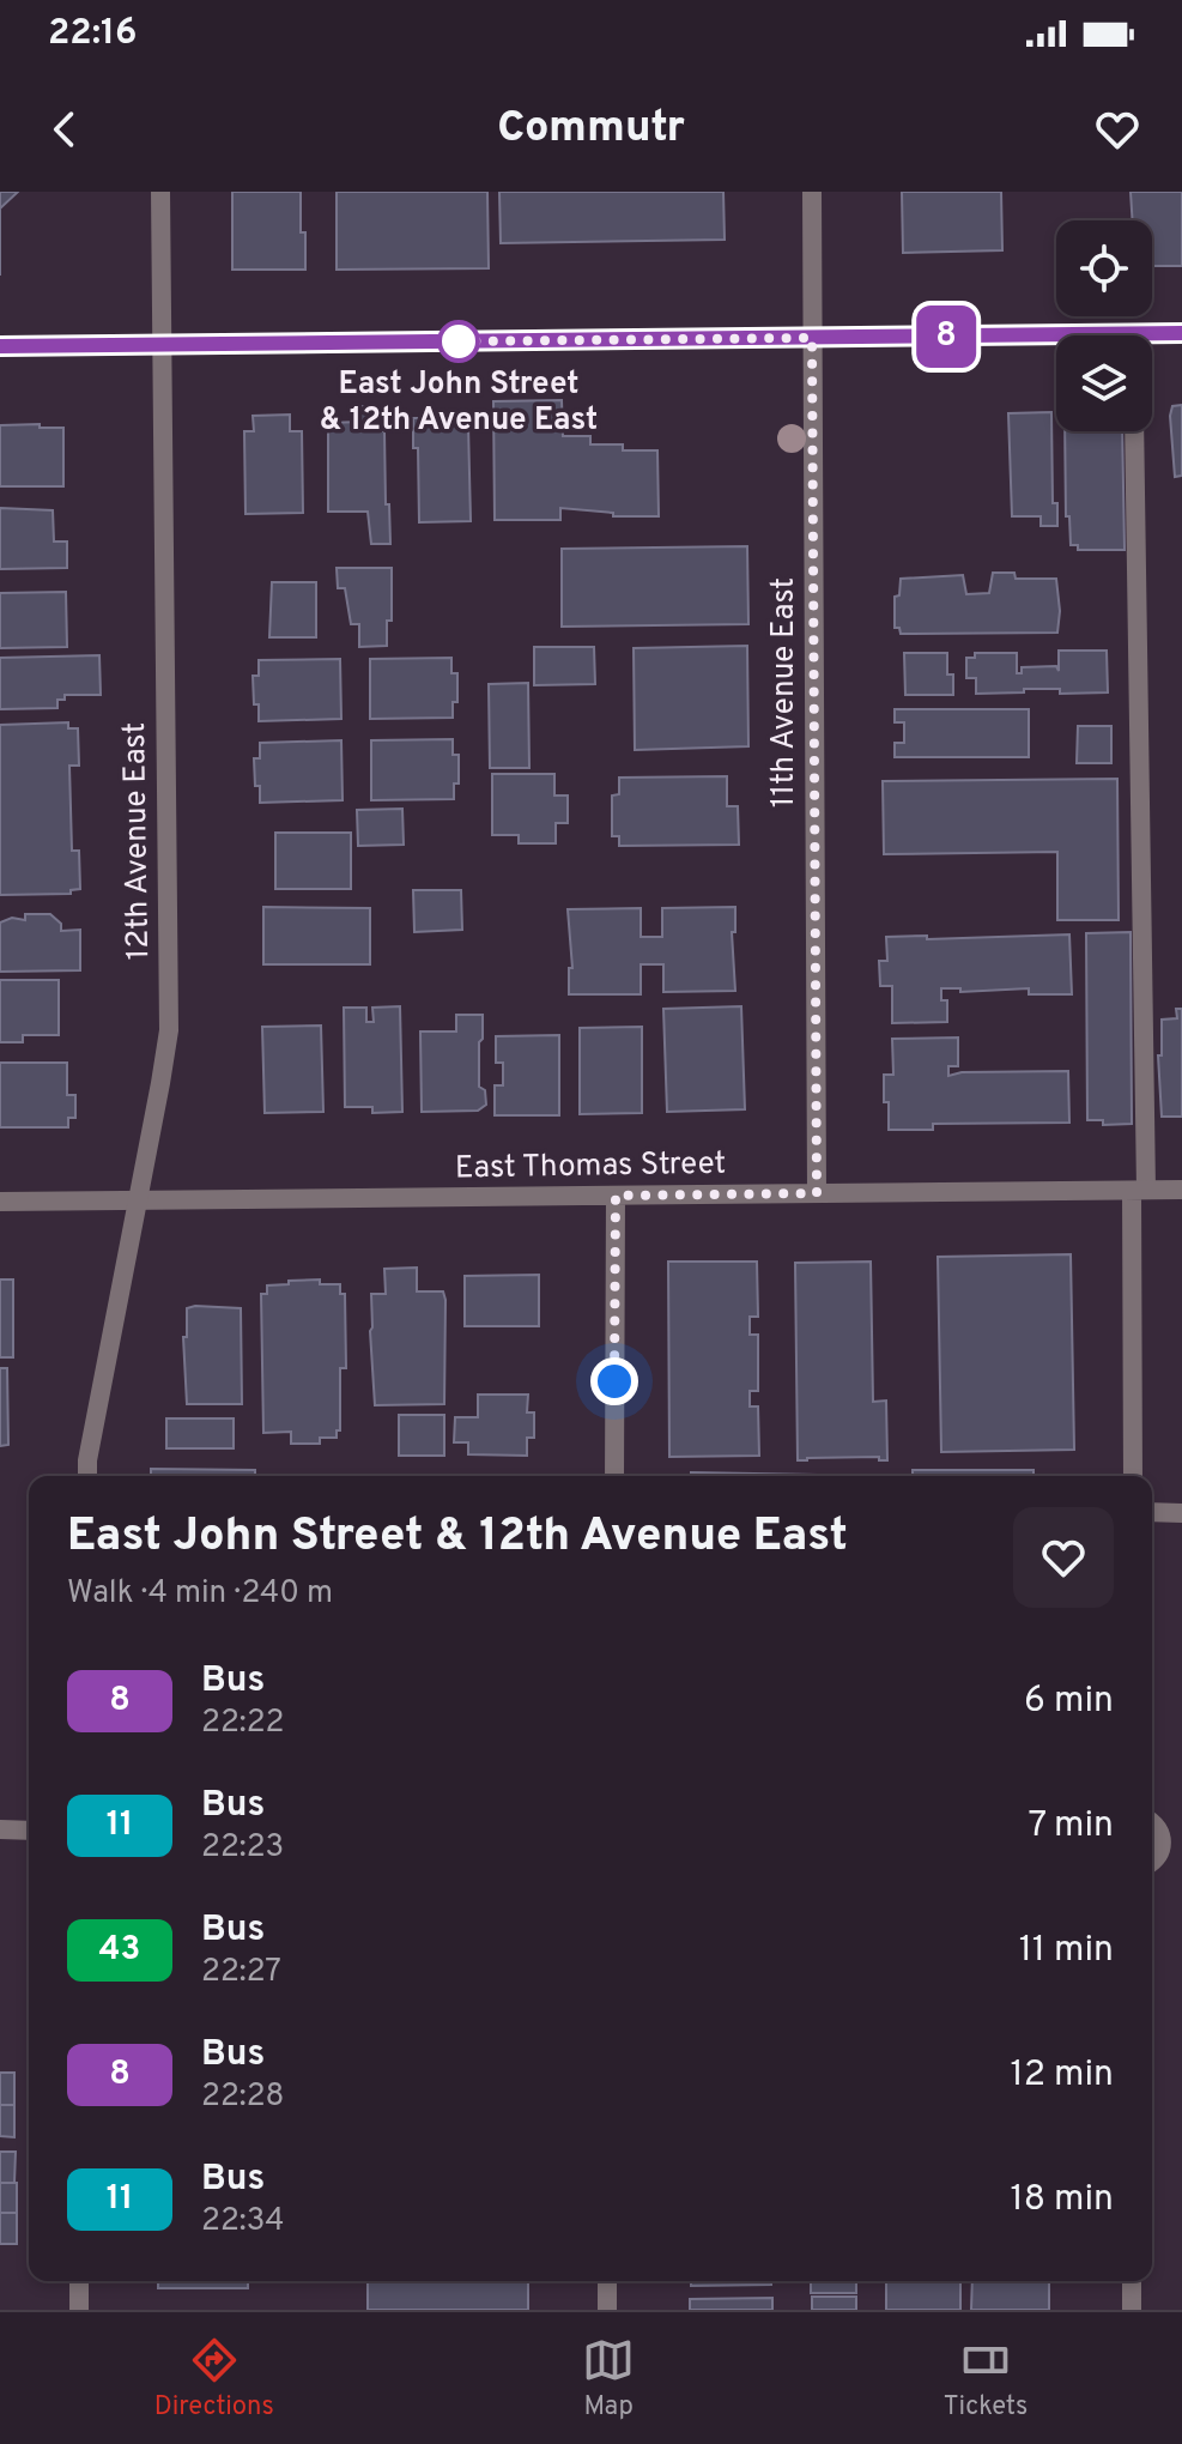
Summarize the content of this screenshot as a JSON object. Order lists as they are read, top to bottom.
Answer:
{
  "streets": {
    "street": ["11th Avenue East", "12th Avenue East", "East Thomas Street"]
  },
  "crossings": [
    ["11th Avenue East", "East Thomas Street"],
    ["12th Avenue East", "East Thomas Street"]
  ],
  "places": ["East John Street & 12th Avenue East"],
  "lines": ["bus line 8"],
  "page": {
    "status": "22:16",
    "header": "Commutr",
    "on_map": "8",
    "heading": ["East John Street & 12th Avenue East", "Walk · 4 min · 240 m"],
    "list": [
      {
        "mark": "8",
        "name": "Bus",
        "note": "22:22",
        "value": "6 min"
      },
      {
        "mark": "11",
        "name": "Bus",
        "note": "22:23",
        "value": "7 min"
      },
      {
        "mark": "43",
        "name": "Bus",
        "note": "22:27",
        "value": "11 min"
      },
      {
        "mark": "8",
        "name": "Bus",
        "note": "22:28",
        "value": "12 min"
      },
      {
        "mark": "11",
        "name": "Bus",
        "note": "22:34",
        "value": "18 min"
      }
    ],
    "tabs": ["Directions", "Map", "Tickets"]
  }
}
